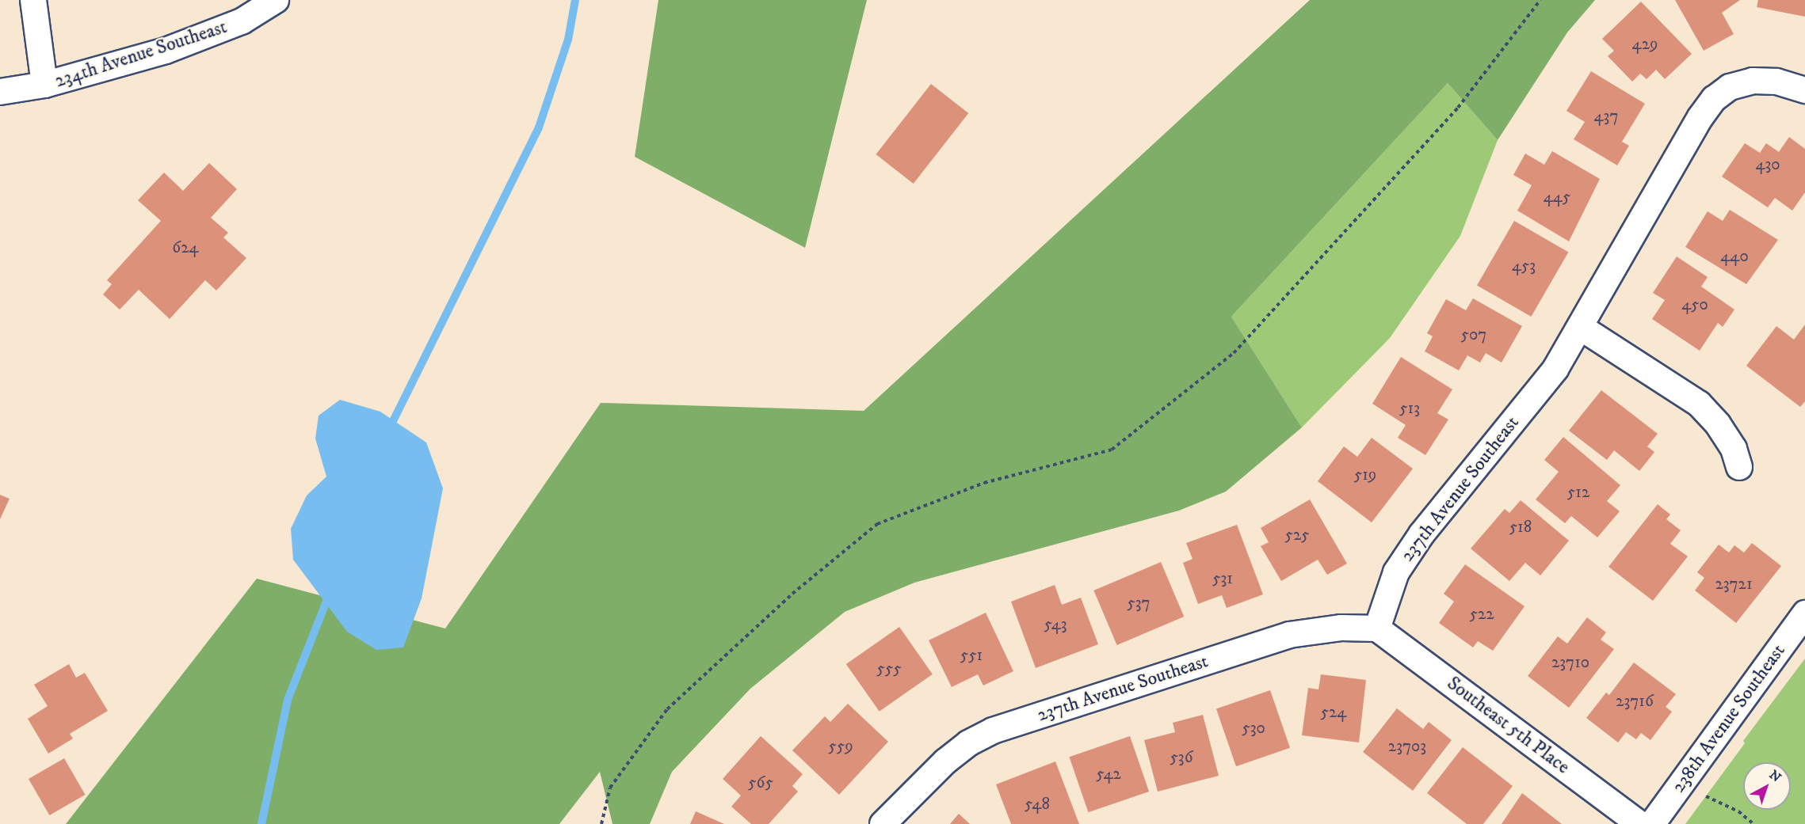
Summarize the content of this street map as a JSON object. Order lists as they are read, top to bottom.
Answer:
{
  "streets": {
    "street": [
      "234th Avenue Southeast",
      "237th Avenue Southeast",
      "238th Avenue Southeast",
      "Southeast 5th Place"
    ]
  },
  "crossings": [
    ["237th Avenue Southeast", "Southeast 5th Place"]
  ],
  "house_numbers": [
    "429",
    "437",
    "430",
    "445",
    "624",
    "440",
    "453",
    "450",
    "507",
    "513",
    "519",
    "512",
    "518",
    "525",
    "531",
    "23721",
    "537",
    "522",
    "543",
    "551",
    "23710",
    "555",
    "23716",
    "524",
    "530",
    "559",
    "23703",
    "536",
    "542",
    "565",
    "548"
  ],
  "north": "top right"
}
